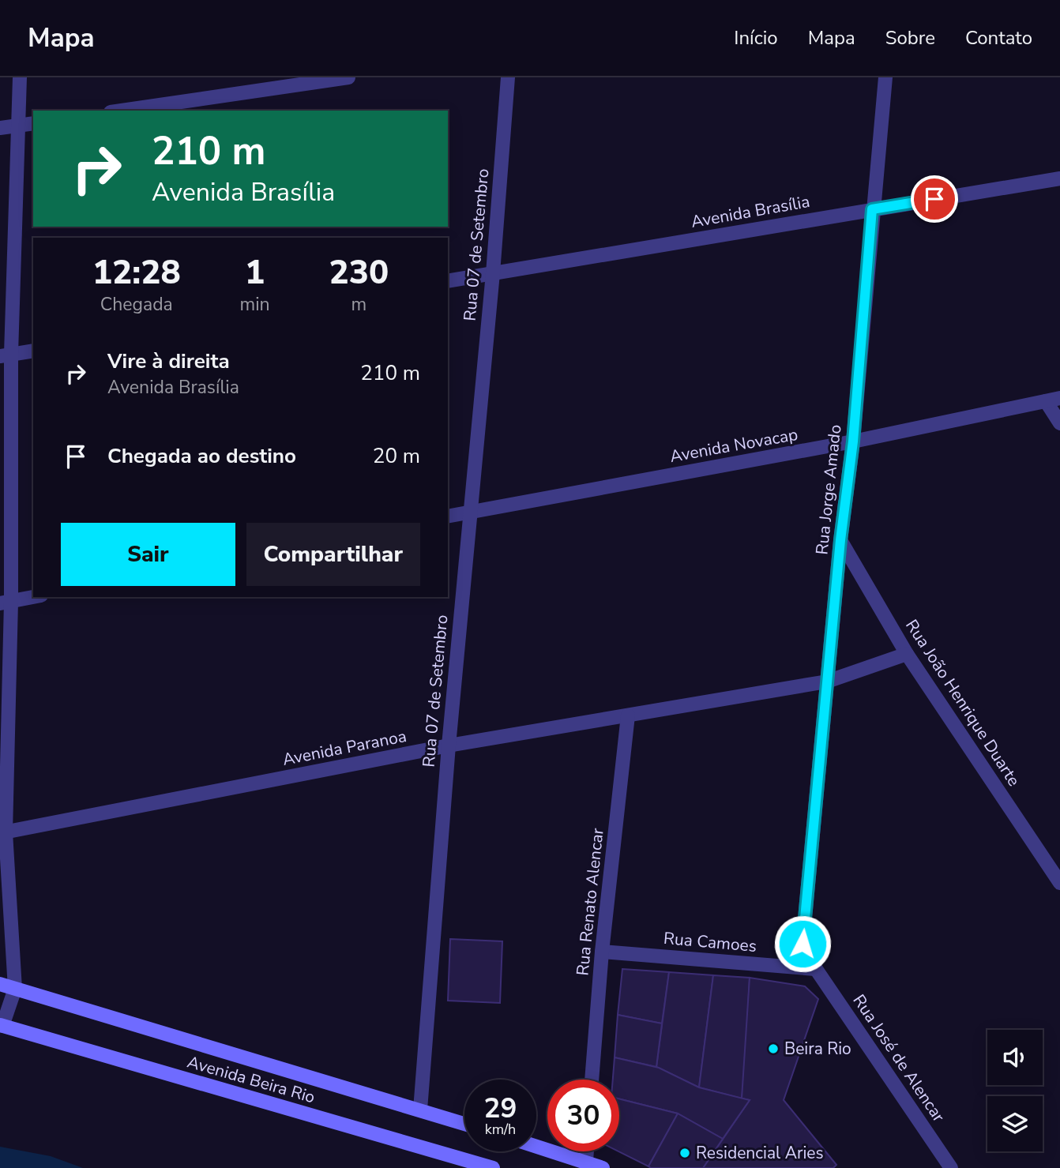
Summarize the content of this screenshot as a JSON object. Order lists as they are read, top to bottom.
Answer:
{
  "streets": {
    "main road": ["Avenida Beira Rio"],
    "street": [
      "Avenida Brasília",
      "Rua 07 de Setembro",
      "Avenida Novacap",
      "Rua Jorge Amado",
      "Rua João Henrique Duarte",
      "Avenida Paranoa",
      "Rua Renato Alencar",
      "Rua Camoes",
      "Rua José de Alencar"
    ]
  },
  "crossings": [
    ["Avenida Brasília", "Rua 07 de Setembro"],
    ["Avenida Brasília", "Rua Jorge Amado"],
    ["Rua 07 de Setembro", "Avenida Novacap"],
    ["Rua 07 de Setembro", "Avenida Paranoa"],
    ["Rua 07 de Setembro", "Avenida Beira Rio"],
    ["Avenida Novacap", "Rua Jorge Amado"],
    ["Rua Jorge Amado", "Rua João Henrique Duarte"],
    ["Rua Jorge Amado", "Avenida Paranoa"],
    ["Rua Jorge Amado", "Rua Camoes"],
    ["Rua Jorge Amado", "Rua José de Alencar"],
    ["Rua João Henrique Duarte", "Avenida Paranoa"],
    ["Avenida Paranoa", "Rua Renato Alencar"],
    ["Rua Renato Alencar", "Rua Camoes"],
    ["Rua Camoes", "Rua José de Alencar"]
  ],
  "places": ["Beira Rio", "Residencial Aries"],
  "page": {
    "header": "Mapa",
    "nav": [
      "Início",
      "Mapa",
      "Sobre",
      "Contato"
    ],
    "turn": ["210 m", "Avenida Brasília"],
    "eta": [
      "12:28",
      "Chegada",
      "1",
      "min",
      "230",
      "m"
    ],
    "list": [
      {
        "name": "Vire à direita",
        "note": "Avenida Brasília",
        "value": "210 m"
      },
      {
        "name": "Chegada ao destino",
        "value": "20 m"
      }
    ],
    "buttons": ["Sair", "Compartilhar"],
    "speed": "29 km/h",
    "limit": "30"
  }
}
